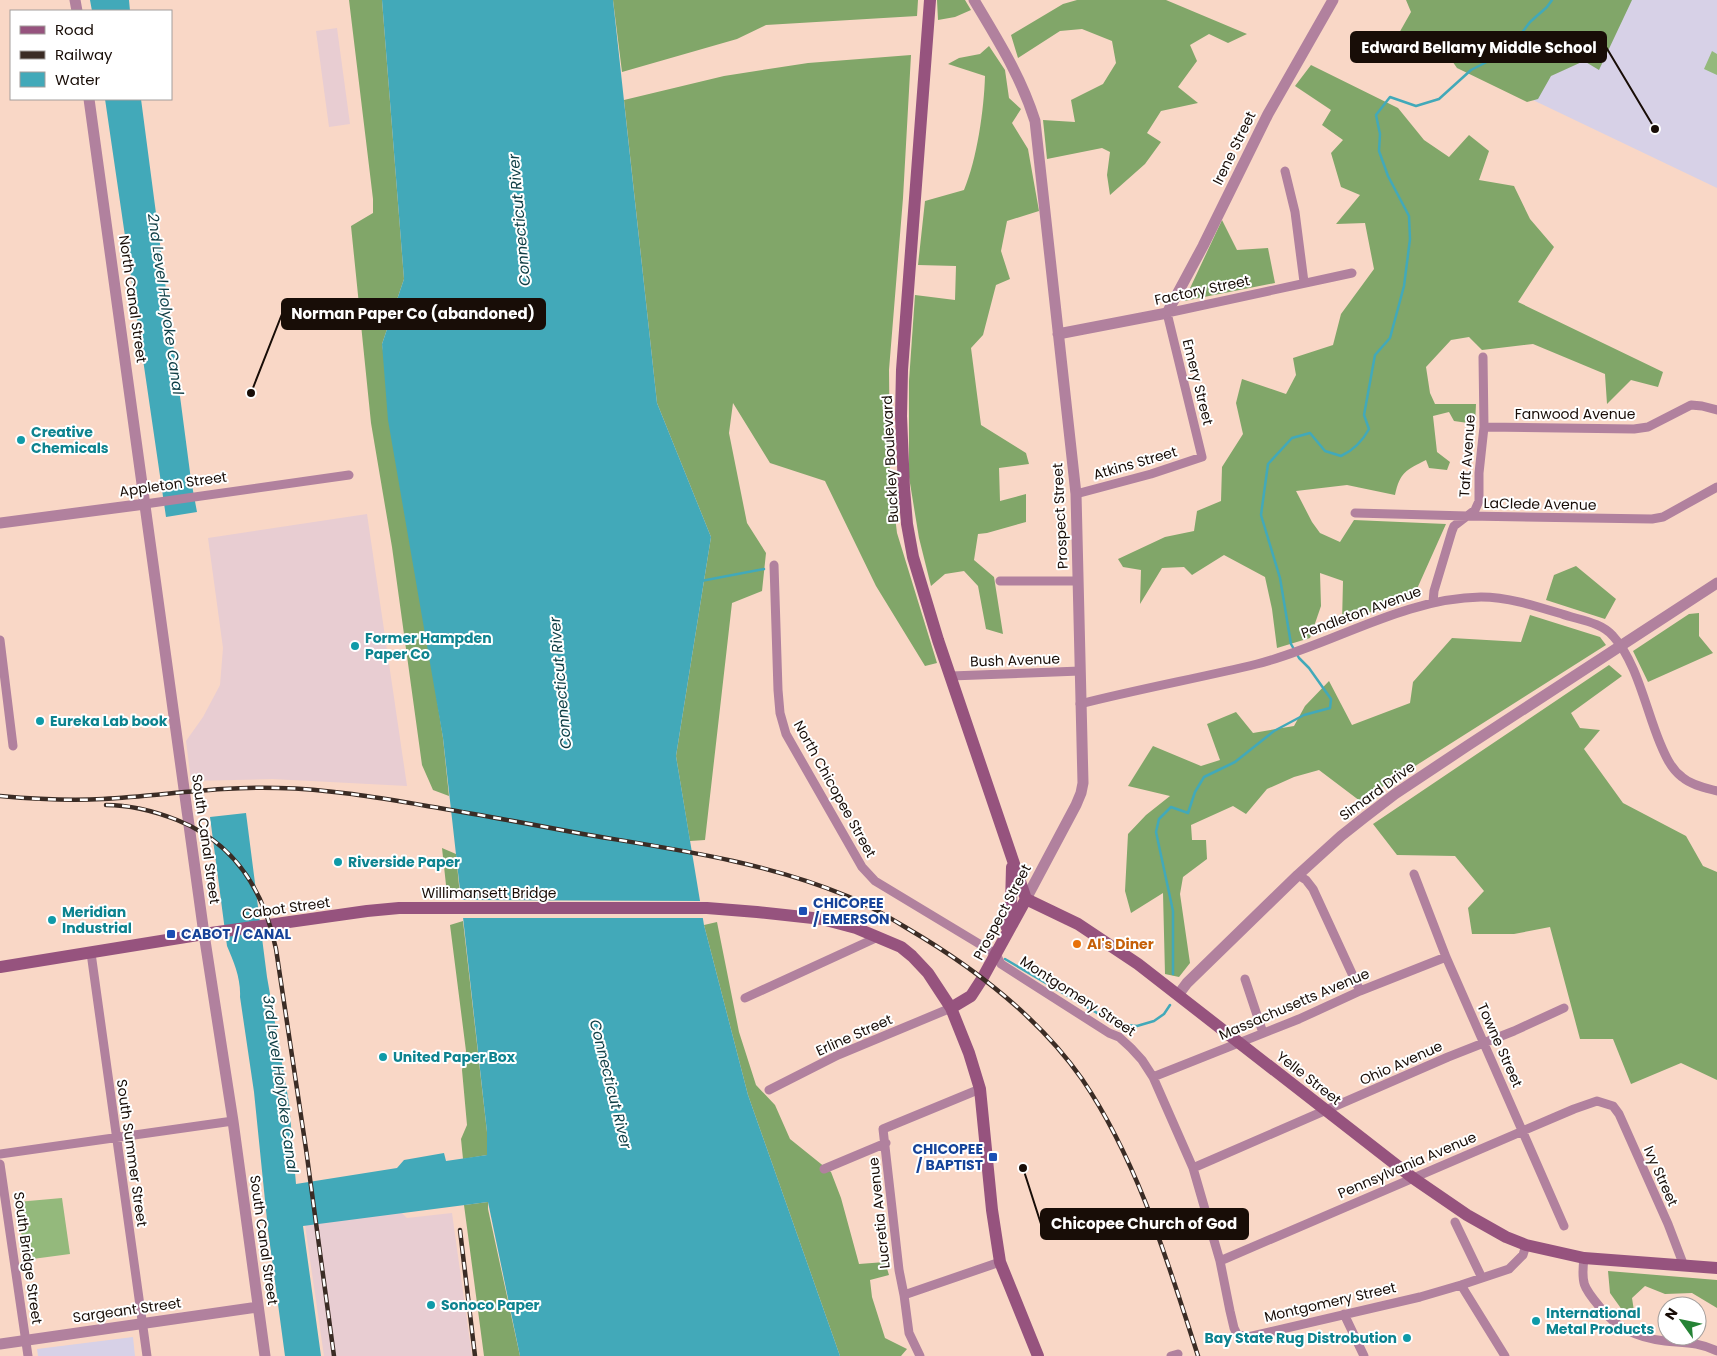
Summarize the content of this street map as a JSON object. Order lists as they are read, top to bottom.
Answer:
{
  "streets": {
    "main road": [
      "Buckley Boulevard",
      "Prospect Street",
      "Willimansett Bridge",
      "Cabot Street",
      "Yelle Street"
    ],
    "street": [
      "Irene Street",
      "Factory Street",
      "North Canal Street",
      "Emery Street",
      "Fanwood Avenue",
      "Taft Avenue",
      "Atkins Street",
      "Appleton Street",
      "LaClede Avenue",
      "Pendleton Avenue",
      "Bush Avenue",
      "North Chicopee Street",
      "Simard Drive",
      "South Canal Street",
      "Montgomery Street",
      "Massachusetts Avenue",
      "Erline Street",
      "Towne Street",
      "Ohio Avenue",
      "South Summer Street",
      "Pennsylvania Avenue",
      "Ivy Street",
      "Lucretia Avenue",
      "South Bridge Street",
      "Sargeant Street"
    ]
  },
  "crossings": [
    ["Irene Street", "Factory Street"],
    ["Irene Street", "Emery Street"],
    ["Factory Street", "Emery Street"],
    ["Factory Street", "Prospect Street"],
    ["North Canal Street", "Appleton Street"],
    ["North Canal Street", "South Canal Street"],
    ["Emery Street", "Atkins Street"],
    ["Fanwood Avenue", "Taft Avenue"],
    ["Taft Avenue", "LaClede Avenue"],
    ["Taft Avenue", "Pendleton Avenue"],
    ["Buckley Boulevard", "Prospect Street"],
    ["Buckley Boulevard", "Bush Avenue"],
    ["Buckley Boulevard", "Yelle Street"],
    ["Atkins Street", "Prospect Street"],
    ["Appleton Street", "South Canal Street"],
    ["Prospect Street", "Pendleton Avenue"],
    ["Prospect Street", "Bush Avenue"],
    ["Prospect Street", "North Chicopee Street"],
    ["Prospect Street", "Willimansett Bridge"],
    ["Prospect Street", "Montgomery Street"],
    ["Prospect Street", "Erline Street"],
    ["Prospect Street", "Yelle Street"],
    ["Pendleton Avenue", "Simard Drive"],
    ["North Chicopee Street", "Montgomery Street"],
    ["Simard Drive", "Yelle Street"],
    ["South Canal Street", "Cabot Street"],
    ["South Canal Street", "Sargeant Street"],
    ["Willimansett Bridge", "Cabot Street"],
    ["Willimansett Bridge", "Erline Street"],
    ["Willimansett Bridge", "Lucretia Avenue"],
    ["Cabot Street", "South Summer Street"],
    ["Montgomery Street", "Massachusetts Avenue"],
    ["Montgomery Street", "Ohio Avenue"],
    ["Montgomery Street", "Yelle Street"],
    ["Montgomery Street", "Pennsylvania Avenue"],
    ["Massachusetts Avenue", "Towne Street"],
    ["Massachusetts Avenue", "Yelle Street"],
    ["Towne Street", "Ohio Avenue"],
    ["Towne Street", "Pennsylvania Avenue"],
    ["Ohio Avenue", "Yelle Street"],
    ["Yelle Street", "Pennsylvania Avenue"],
    ["South Summer Street", "Sargeant Street"],
    ["Pennsylvania Avenue", "Ivy Street"],
    ["South Bridge Street", "Sargeant Street"]
  ],
  "water": ["Connecticut River", "2nd Level Holyoke Canal", "3rd Level Holyoke Canal"],
  "places": {
    "other": [
      "Edward Bellamy Middle School",
      "Norman Paper Co (abandoned)",
      "Creative Chemicals",
      "Former Hampden Paper Co",
      "Eureka Lab book",
      "Riverside Paper",
      "Meridian Industrial",
      "Al's Diner",
      "United Paper Box",
      "Chicopee Church of God",
      "Sonoco Paper",
      "International Metal Products",
      "Bay State Rug Distrobution"
    ],
    "transit": ["CHICOPEE / EMERSON", "CABOT / CANAL", "CHICOPEE / BAPTIST"]
  },
  "legend": ["Road", "Railway", "Water"],
  "north": "top left"
}
